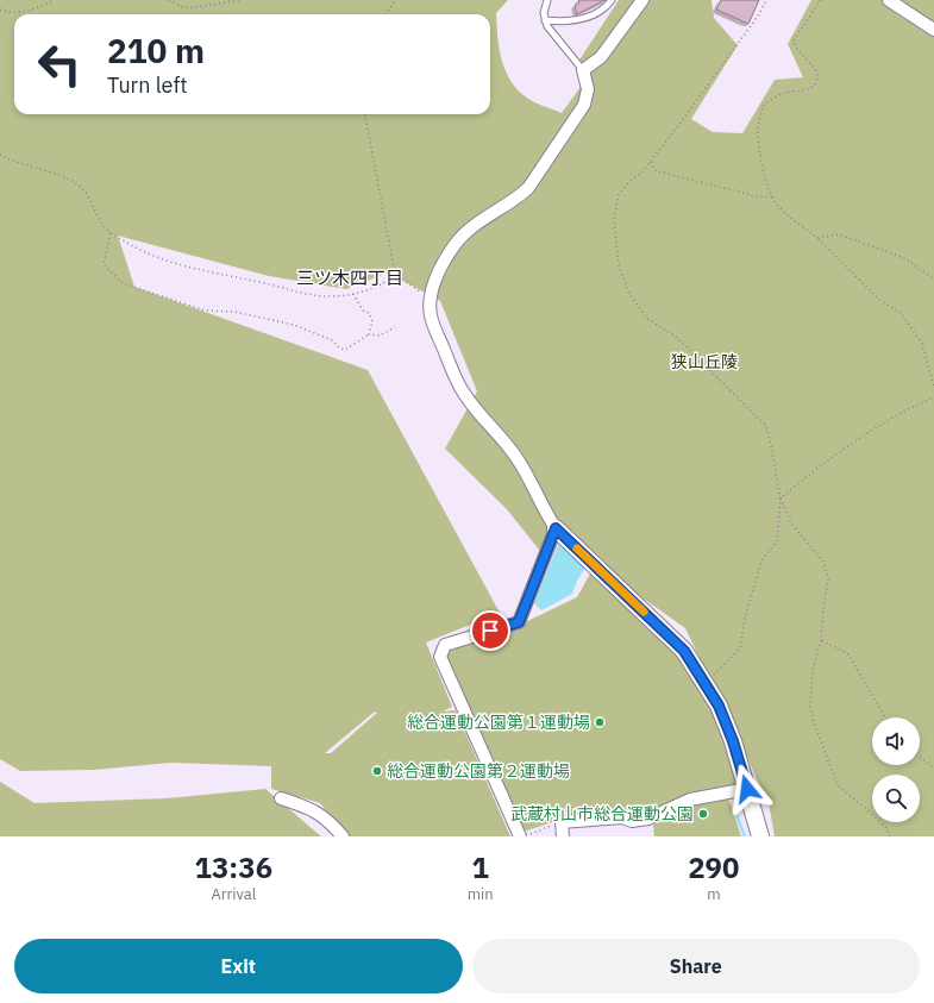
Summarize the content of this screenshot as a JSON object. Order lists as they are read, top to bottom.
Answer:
{
  "districts": ["三ツ木四丁目"],
  "parks": ["狭山丘陵"],
  "places": ["総合運動公園第１運動場", "総合運動公園第２運動場", "武蔵村山市総合運動公園"],
  "page": {
    "turn": ["210 m", "Turn left"],
    "eta": [
      "13:36",
      "Arrival",
      "1",
      "min",
      "290",
      "m"
    ],
    "buttons": ["Exit", "Share"]
  }
}
